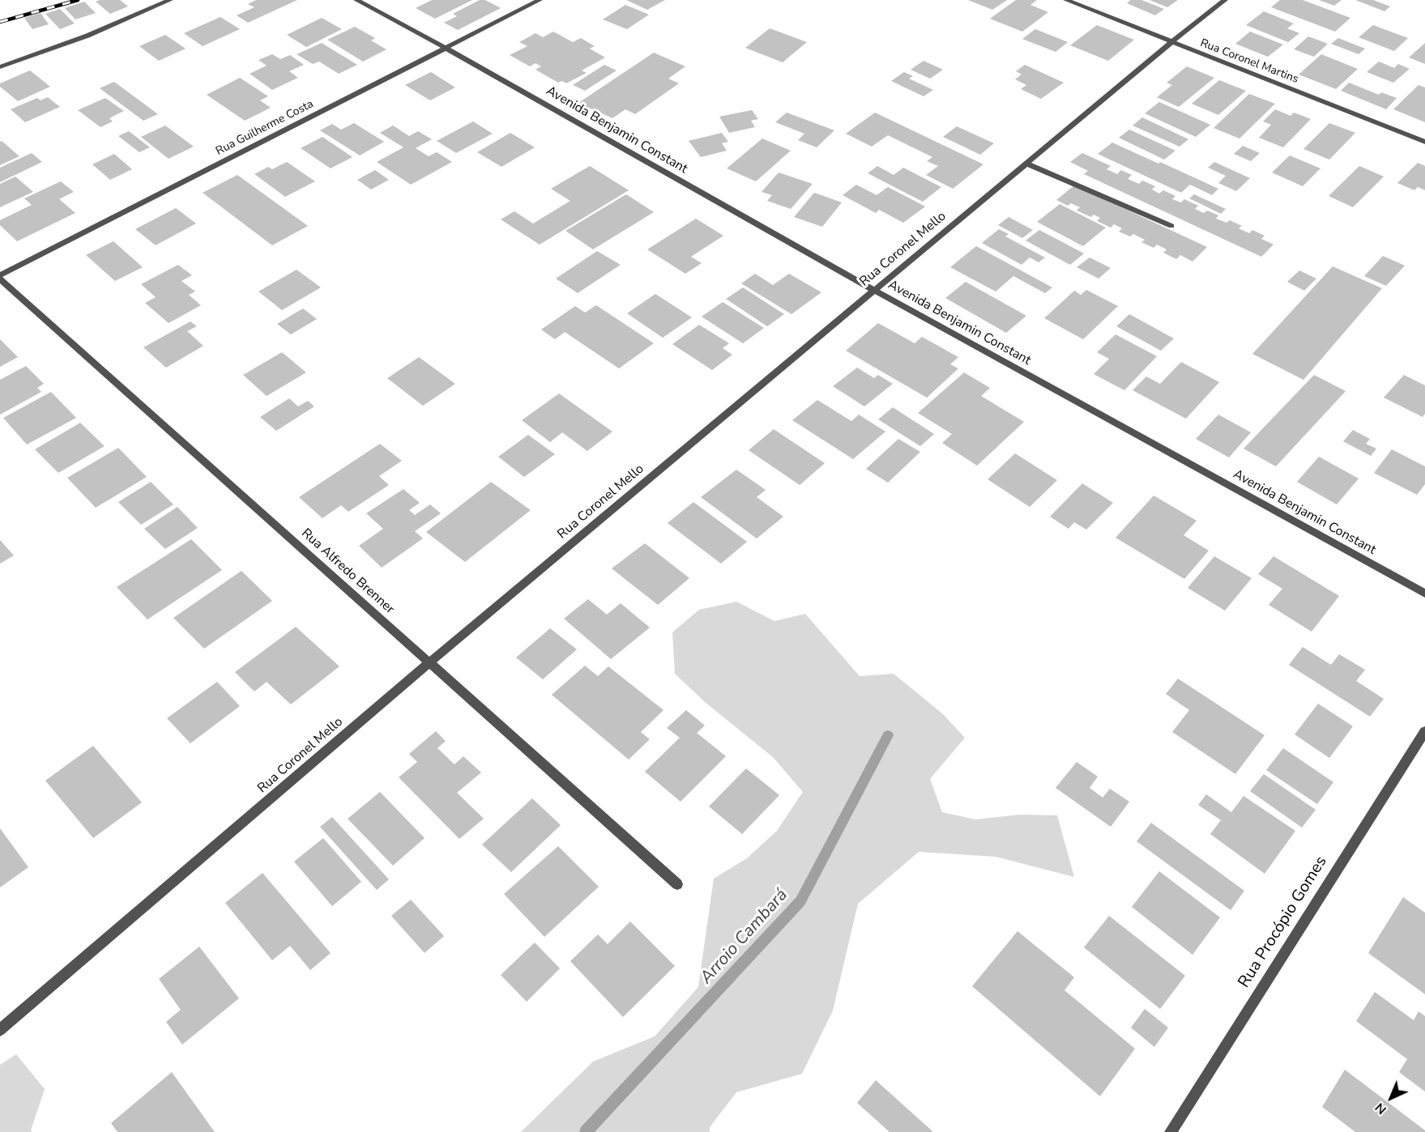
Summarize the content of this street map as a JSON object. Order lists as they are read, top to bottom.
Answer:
{
  "streets": {
    "street": [
      "Rua Coronel Martins",
      "Rua Guilherme Costa",
      "Avenida Benjamin Constant",
      "Rua Coronel Mello",
      "Rua Alfredo Brenner",
      "Rua Procópio Gomes"
    ]
  },
  "crossings": [
    ["Rua Coronel Martins", "Rua Coronel Mello"],
    ["Rua Guilherme Costa", "Avenida Benjamin Constant"],
    ["Avenida Benjamin Constant", "Rua Coronel Mello"],
    ["Rua Coronel Mello", "Rua Alfredo Brenner"]
  ],
  "water": ["Arroio Cambará"],
  "north": "bottom left"
}
